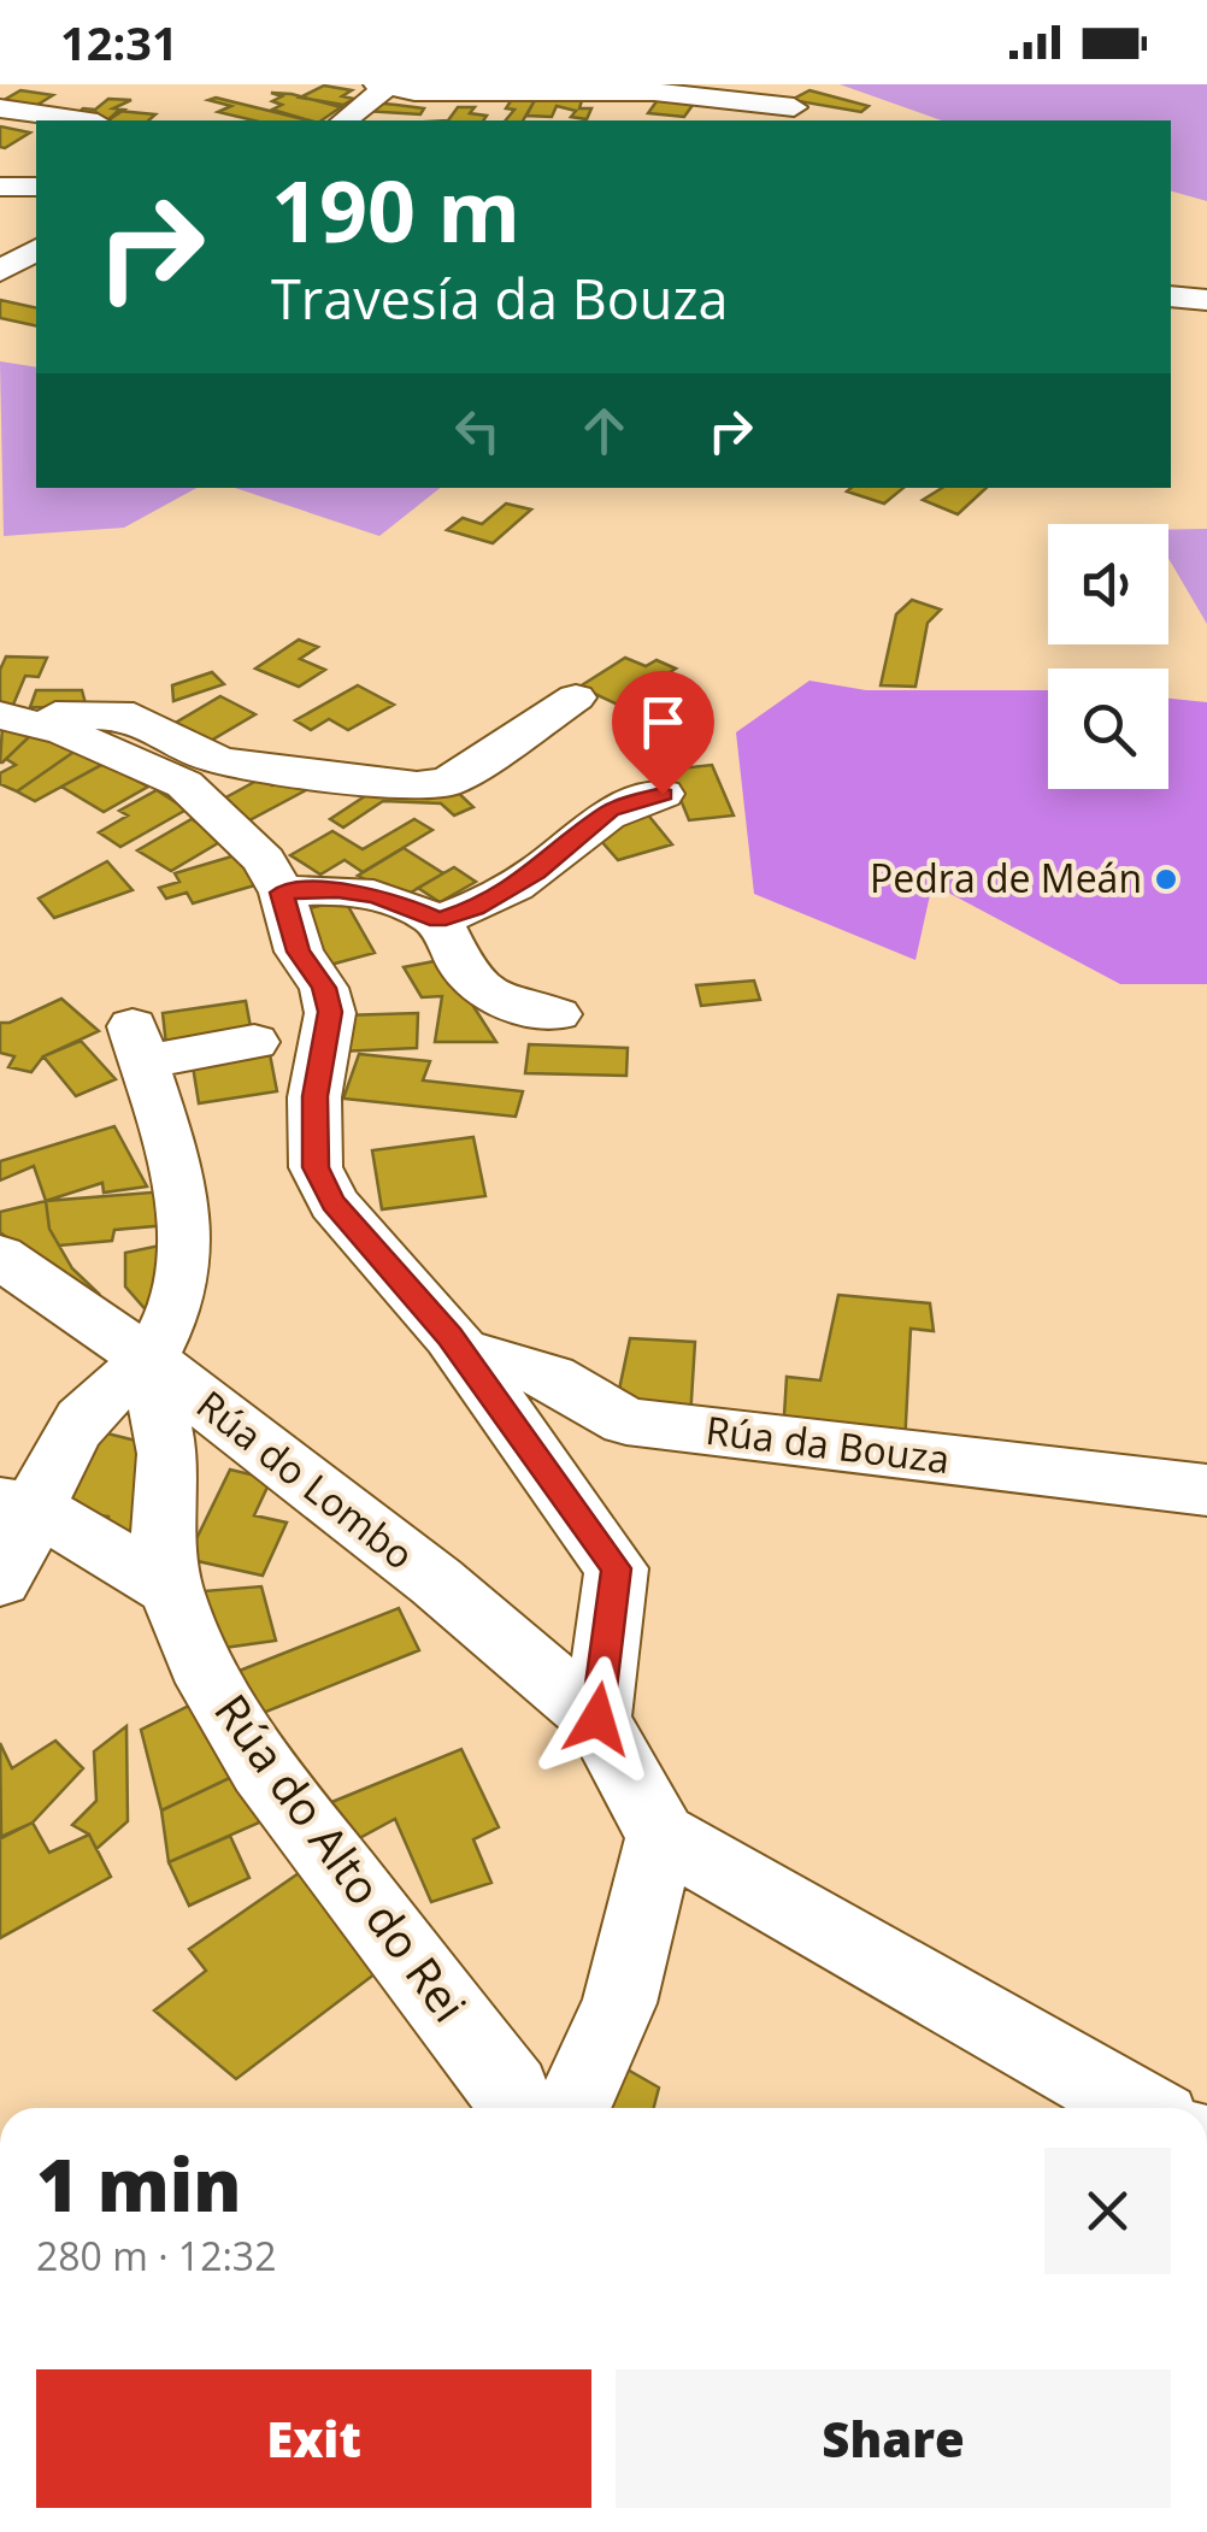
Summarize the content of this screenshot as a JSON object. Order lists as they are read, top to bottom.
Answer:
{
  "streets": {
    "street": ["Rúa da Bouza", "Rúa do Lombo", "Rúa do Alto do Rei"]
  },
  "crossings": [
    ["Rúa do Lombo", "Rúa do Alto do Rei"]
  ],
  "places": ["Pedra de Meán"],
  "page": {
    "status": "12:31",
    "turn": ["190 m", "Travesía da Bouza"],
    "heading": ["1 min", "280 m · 12:32"],
    "buttons": ["Exit", "Share"]
  }
}
